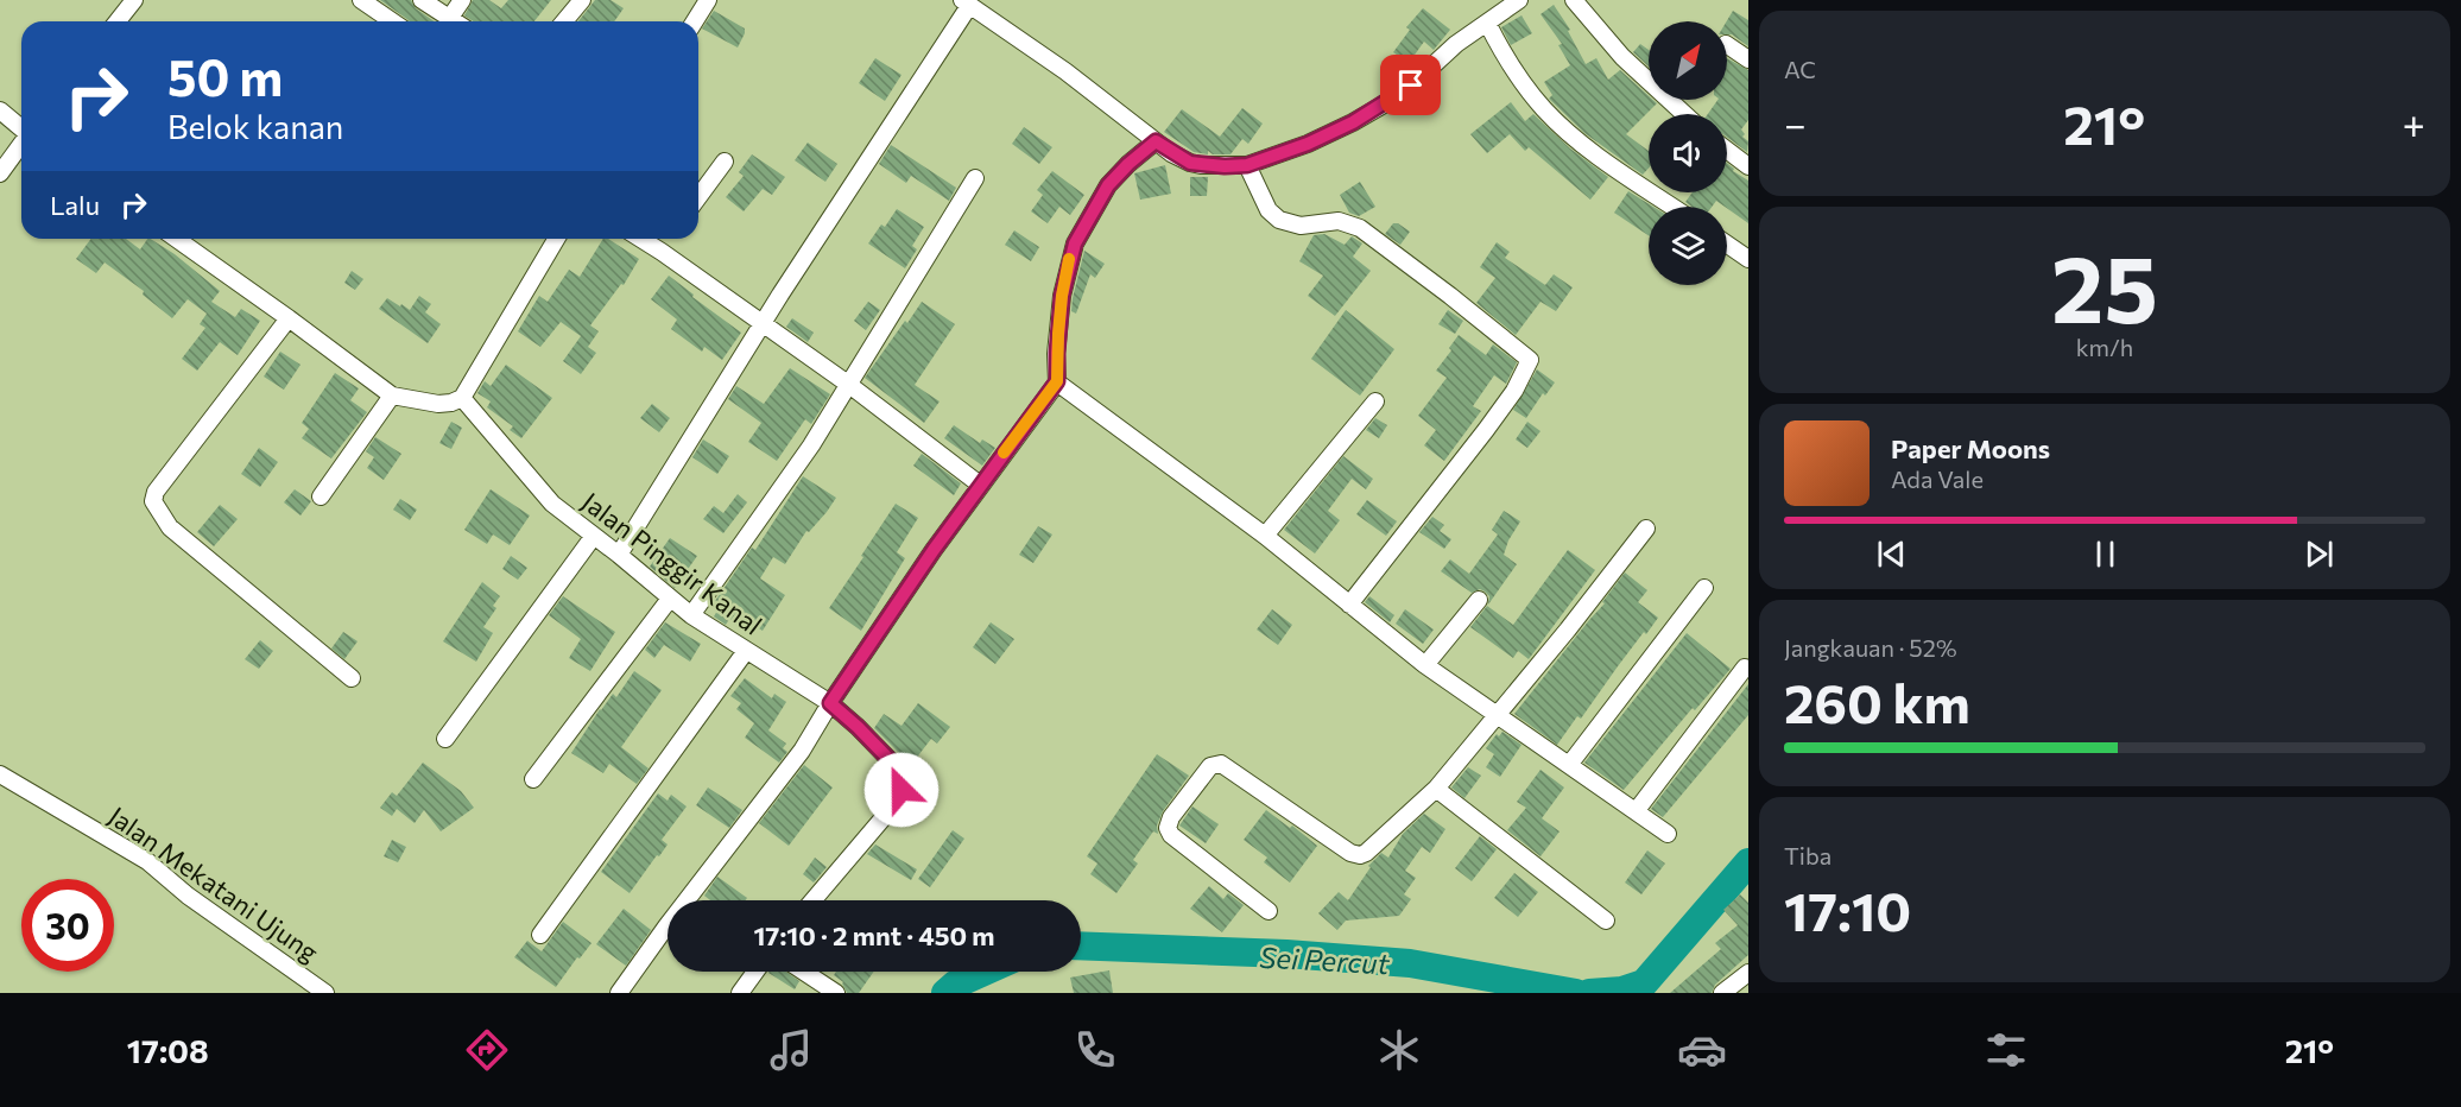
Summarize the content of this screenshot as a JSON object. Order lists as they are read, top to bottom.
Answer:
{
  "streets": {
    "street": ["Jalan Pinggir Kanal", "Jalan Mekatani Ujung"]
  },
  "water": ["Sei Percut"],
  "north": "top right",
  "page": {
    "tile": [
      "AC",
      ["25", "km/h"],
      ["Jangkauan · 52%", "260 km"],
      ["Tiba", "17:10"]
    ],
    "turn": ["50 m", "Belok kanan"],
    "heat": ["−", "21°", "+"],
    "then": "Lalu",
    "song": ["Paper Moons", "Ada Vale"],
    "limit": "30",
    "trip": "17:10 · 2 mnt · 450 m",
    "tabs": ["17:08", "21°"]
  }
}
